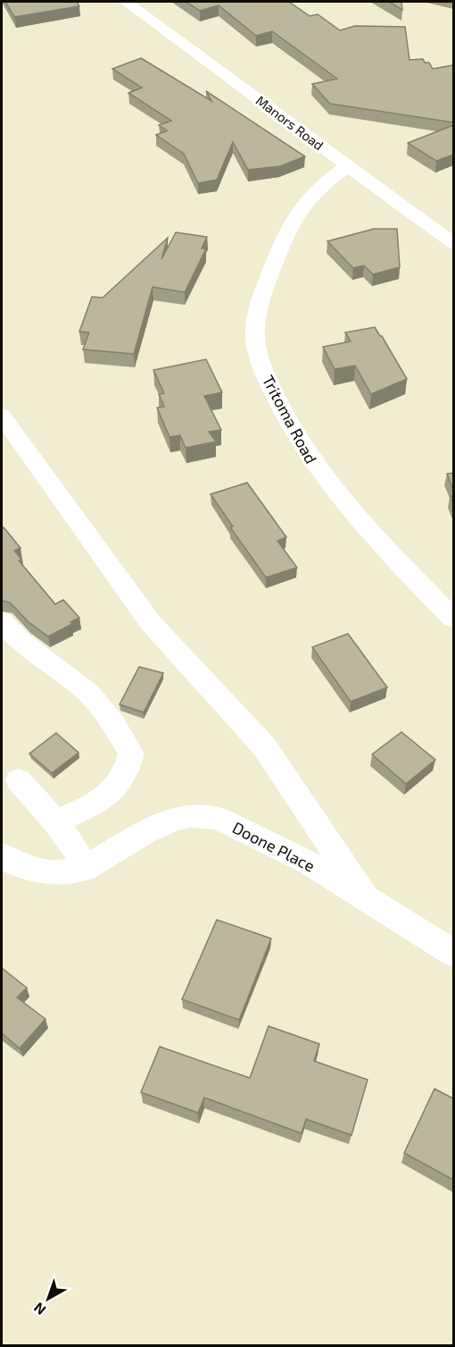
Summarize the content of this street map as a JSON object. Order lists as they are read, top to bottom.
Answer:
{
  "streets": {
    "street": ["Manors Road", "Tritoma Road", "Doone Place"]
  },
  "crossings": [
    ["Manors Road", "Tritoma Road"]
  ],
  "north": "bottom left"
}
